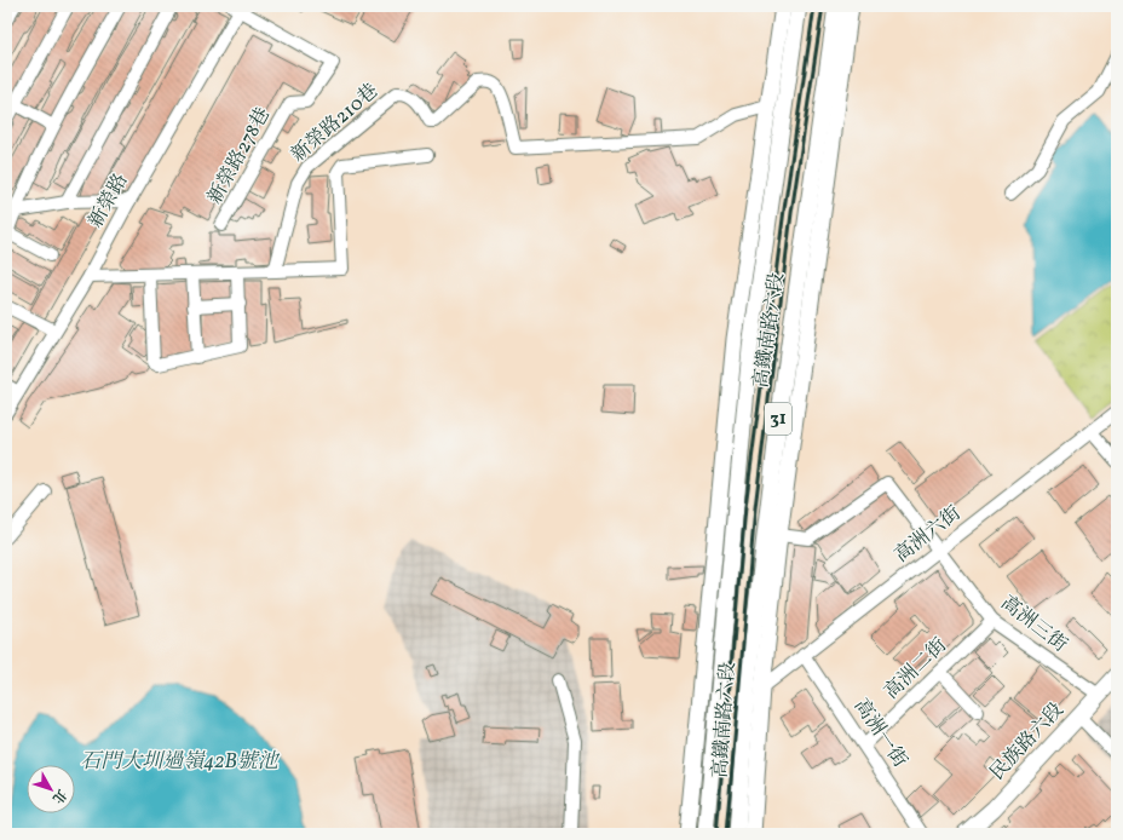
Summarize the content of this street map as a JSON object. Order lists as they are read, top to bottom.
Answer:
{
  "streets": {
    "main road": ["高鐵南路六段", "31", "民族路六段"],
    "street": [
      "新榮路210巷",
      "新榮路278巷",
      "新榮路",
      "高洲六街",
      "高洲三街",
      "高洲二街",
      "高洲一街"
    ]
  },
  "crossings": [
    ["新榮路210巷", "高鐵南路六段"],
    ["新榮路278巷", "新榮路"],
    ["高鐵南路六段", "高洲六街"],
    ["高鐵南路六段", "高洲三街"],
    ["高洲六街", "高洲三街"],
    ["高洲六街", "高洲一街"],
    ["高洲三街", "高洲二街"],
    ["高洲三街", "民族路六段"],
    ["高洲二街", "高洲一街"]
  ],
  "water": ["石門大圳過嶺42B號池"],
  "north": "bottom right"
}
